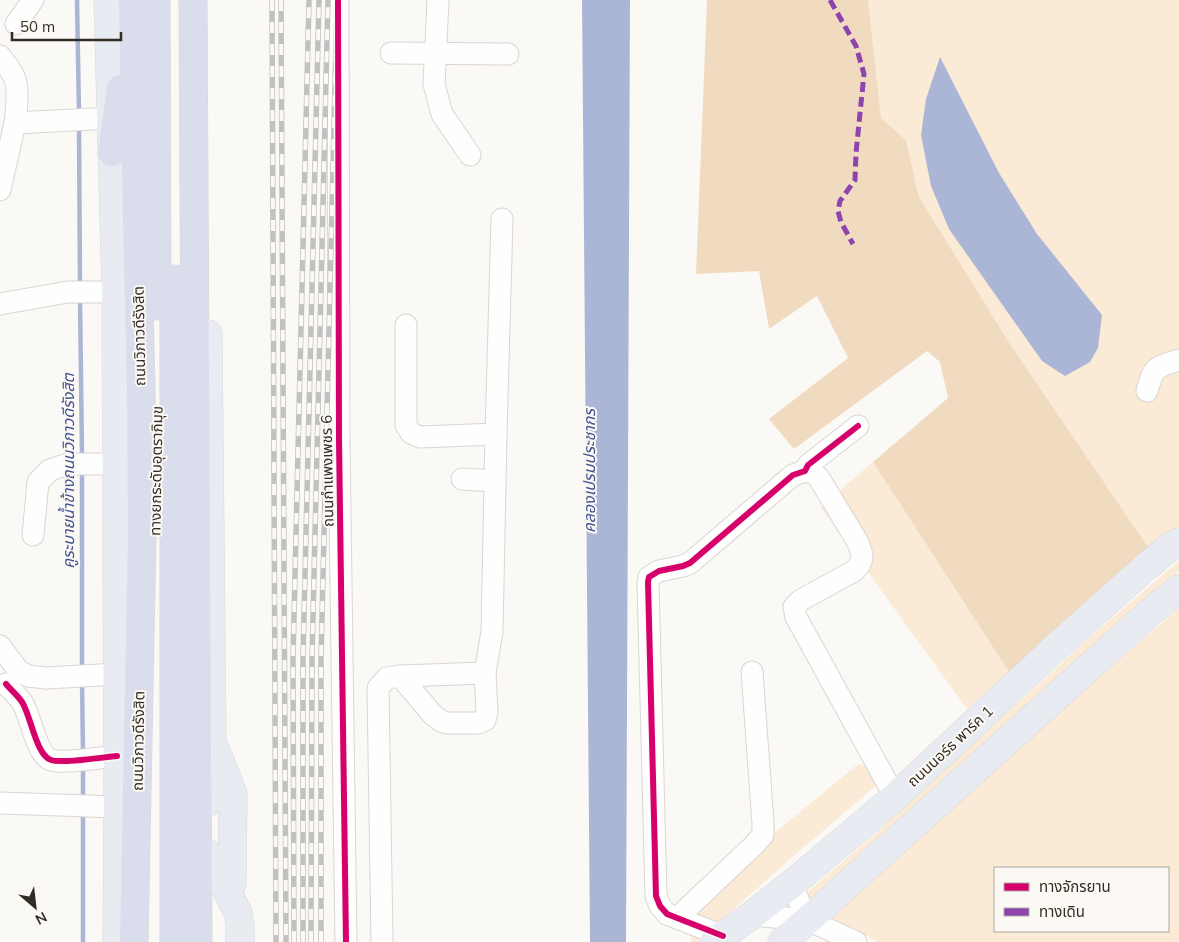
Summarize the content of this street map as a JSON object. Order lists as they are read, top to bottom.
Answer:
{
  "streets": {
    "highway": ["ถนนวิภาวดีรังสิต", "ทางยกระดับอุตราภิมุข"],
    "main road": ["ถนนนอร์ธ พาร์ค 1"],
    "street": ["ถนนกำแพงเพชร 6"]
  },
  "crossings": [
    ["ถนนวิภาวดีรังสิต", "ทางยกระดับอุตราภิมุข"]
  ],
  "water": ["คูระบายน้ำข้างถนนวิภาวดีรังสิต", "คลองเปรมประชากร"],
  "legend": ["ทางจักรยาน", "ทางเดิน"],
  "scale_bar": "50 m",
  "north": "bottom right"
}
